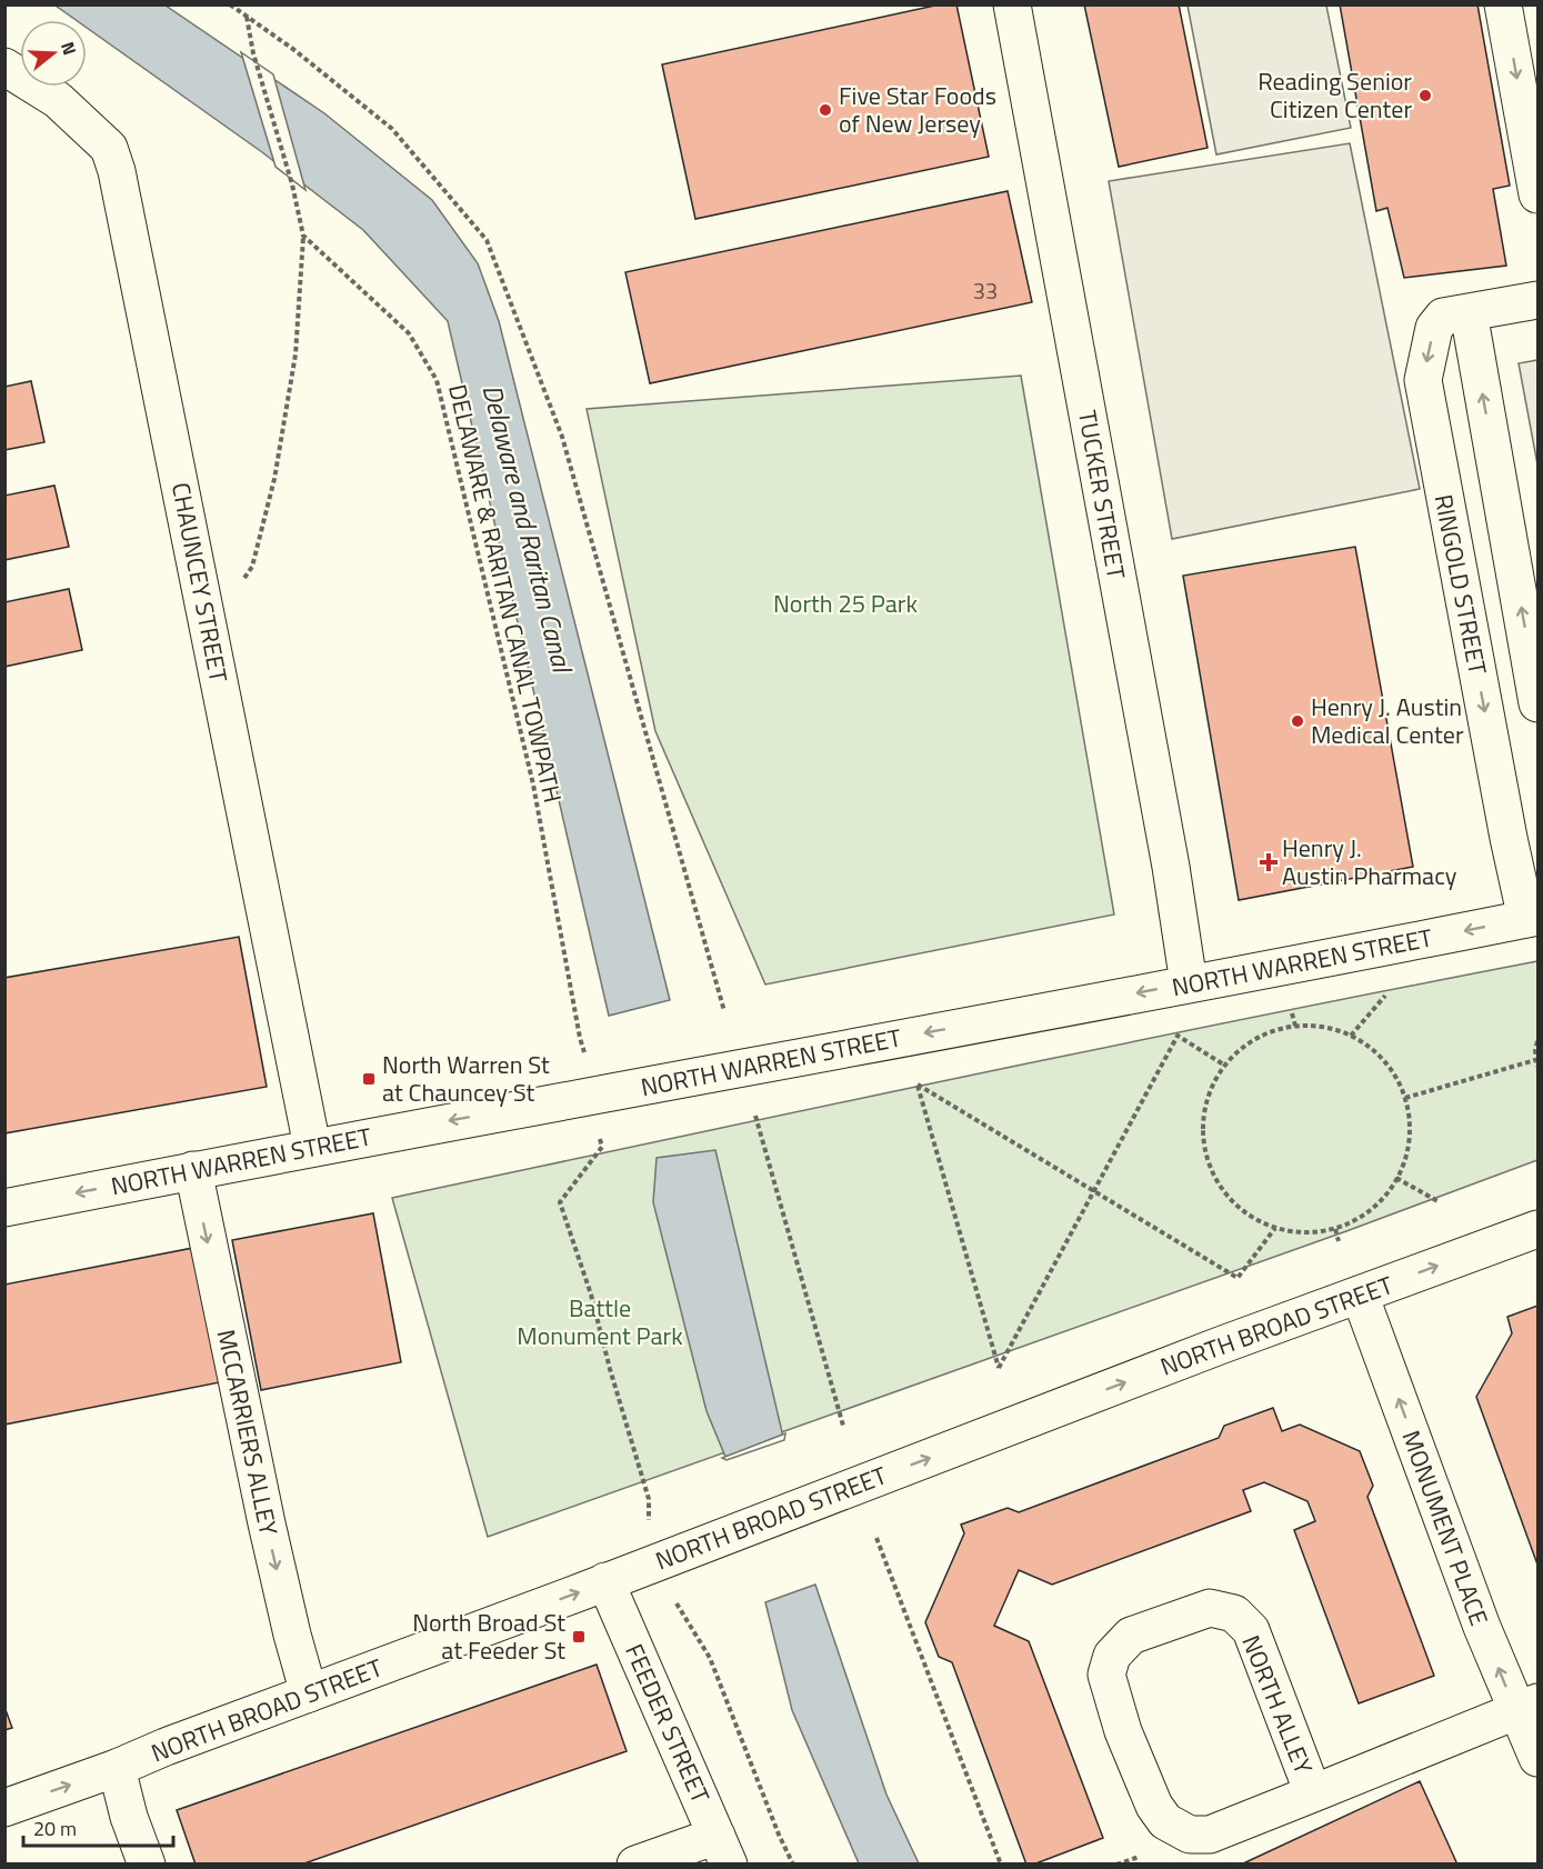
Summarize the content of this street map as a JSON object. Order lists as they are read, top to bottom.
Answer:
{
  "streets": {
    "street": [
      "TUCKER STREET",
      "CHAUNCEY STREET",
      "RINGOLD STREET",
      "NORTH WARREN STREET",
      "NORTH BROAD STREET",
      "MCCARRIERS ALLEY",
      "MONUMENT PLACE",
      "NORTH ALLEY",
      "FEEDER STREET"
    ],
    "path": ["DELAWARE & RARITAN CANAL TOWPATH"]
  },
  "crossings": [
    ["TUCKER STREET", "NORTH WARREN STREET"],
    ["CHAUNCEY STREET", "NORTH WARREN STREET"],
    ["RINGOLD STREET", "NORTH WARREN STREET"],
    ["NORTH WARREN STREET", "MCCARRIERS ALLEY"],
    ["NORTH BROAD STREET", "MCCARRIERS ALLEY"],
    ["NORTH BROAD STREET", "MONUMENT PLACE"],
    ["NORTH BROAD STREET", "FEEDER STREET"],
    ["MONUMENT PLACE", "NORTH ALLEY"]
  ],
  "one_way": [
    "RINGOLD STREET",
    "NORTH WARREN STREET",
    "NORTH BROAD STREET",
    "MCCARRIERS ALLEY",
    "MONUMENT PLACE"
  ],
  "water": ["Delaware and Raritan Canal"],
  "parks": ["North 25 Park", "Battle Monument Park"],
  "places": {
    "other": ["Reading Senior Citizen Center", "Five Star Foods of New Jersey", "Henry J. Austin Medical Center"],
    "health": ["Henry J. Austin Pharmacy"],
    "transit": ["North Warren St at Chauncey St", "North Broad St at Feeder St"]
  },
  "house_numbers": ["33"],
  "scale_bar": "20 m",
  "north": "right"
}
